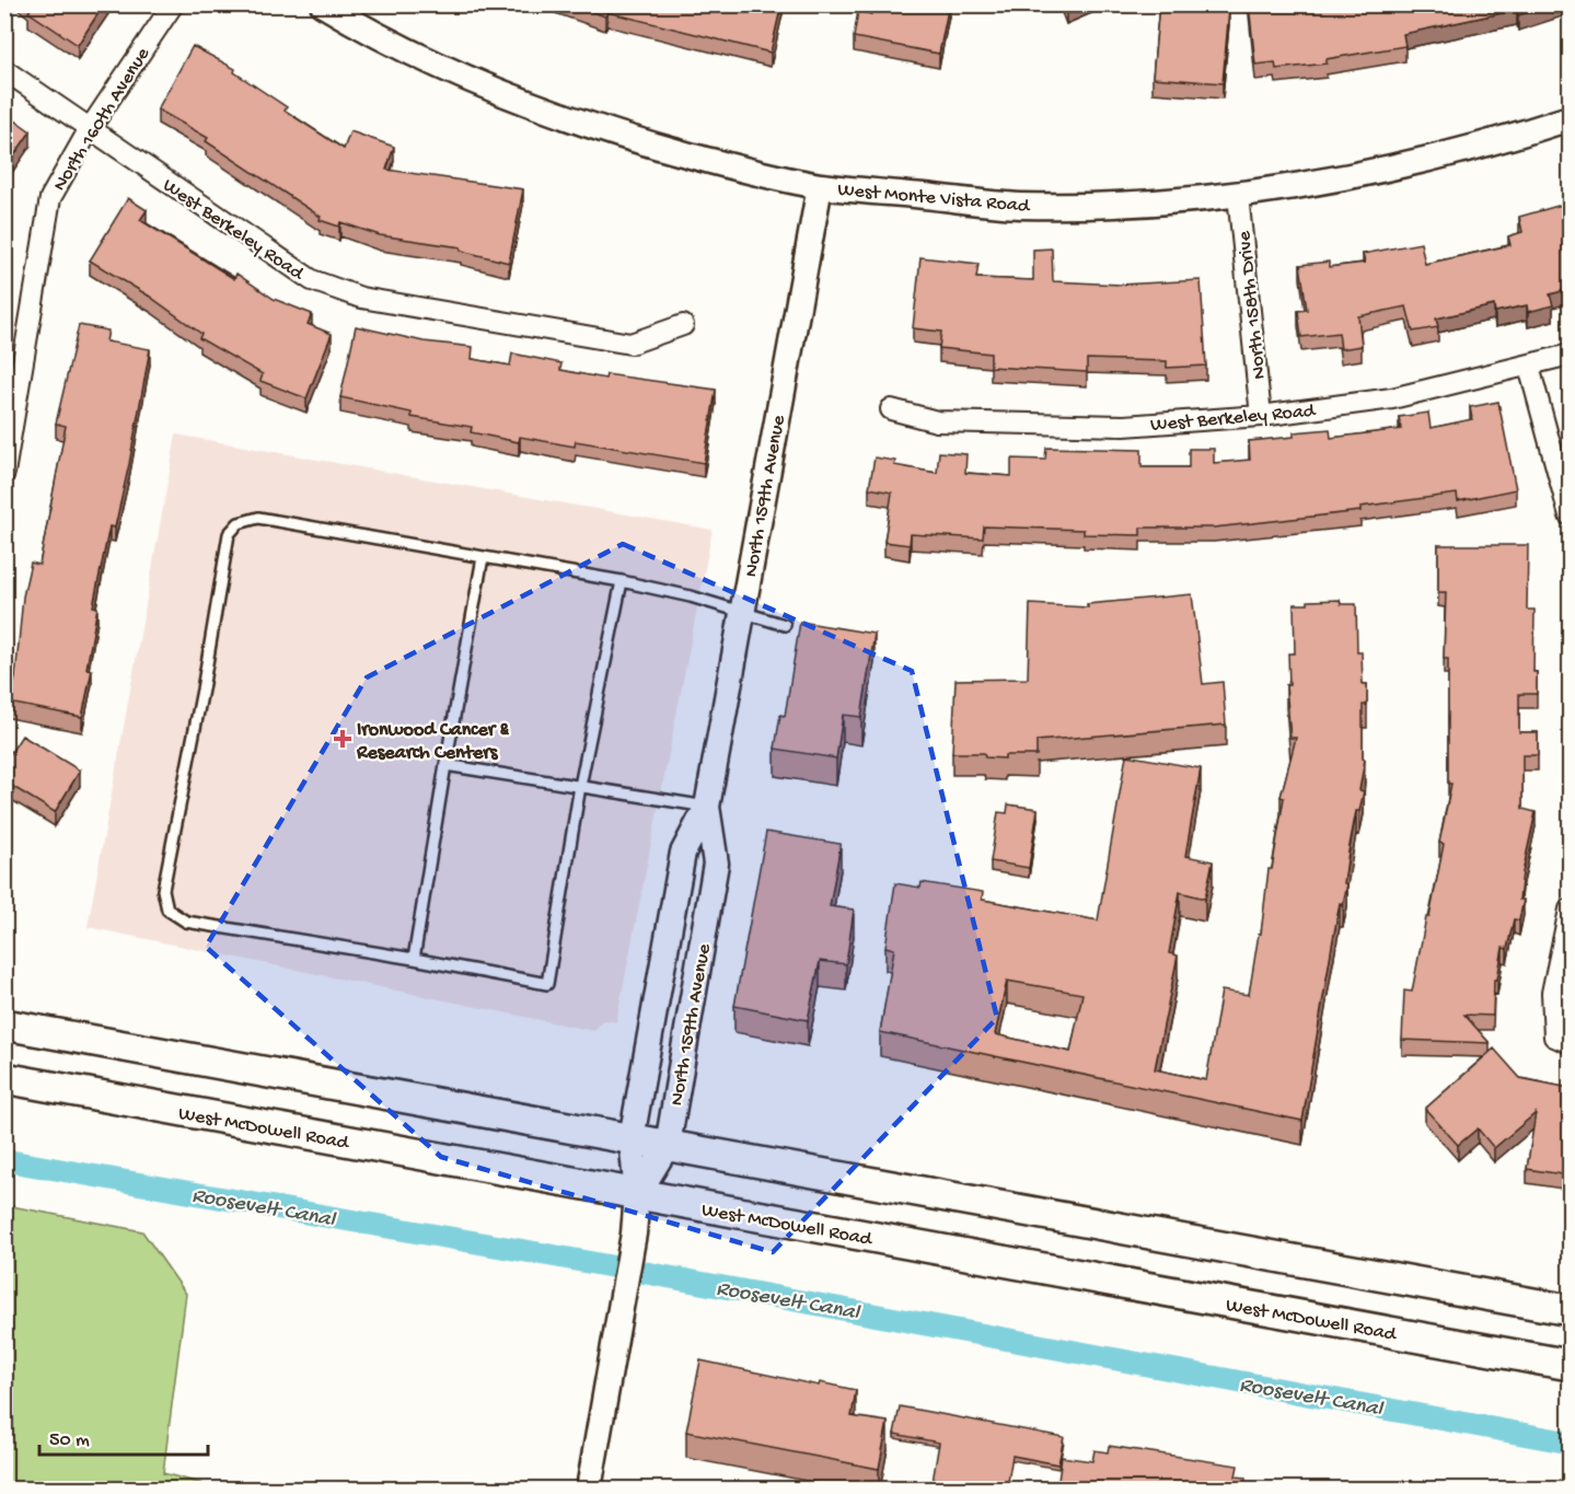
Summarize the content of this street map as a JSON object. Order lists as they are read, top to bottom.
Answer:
{
  "streets": {
    "main road": ["West McDowell Road"],
    "street": [
      "North 160th Avenue",
      "West Monte Vista Road",
      "West Berkeley Road",
      "North 158th Drive",
      "North 159th Avenue"
    ]
  },
  "crossings": [
    ["North 160th Avenue", "West Berkeley Road"],
    ["West Monte Vista Road", "North 158th Drive"],
    ["West Monte Vista Road", "North 159th Avenue"],
    ["West Berkeley Road", "North 158th Drive"],
    ["North 159th Avenue", "West McDowell Road"]
  ],
  "water": ["Roosevelt Canal"],
  "places": {
    "health": ["Ironwood Cancer & Research Centers"]
  },
  "scale_bar": "50 m"
}
